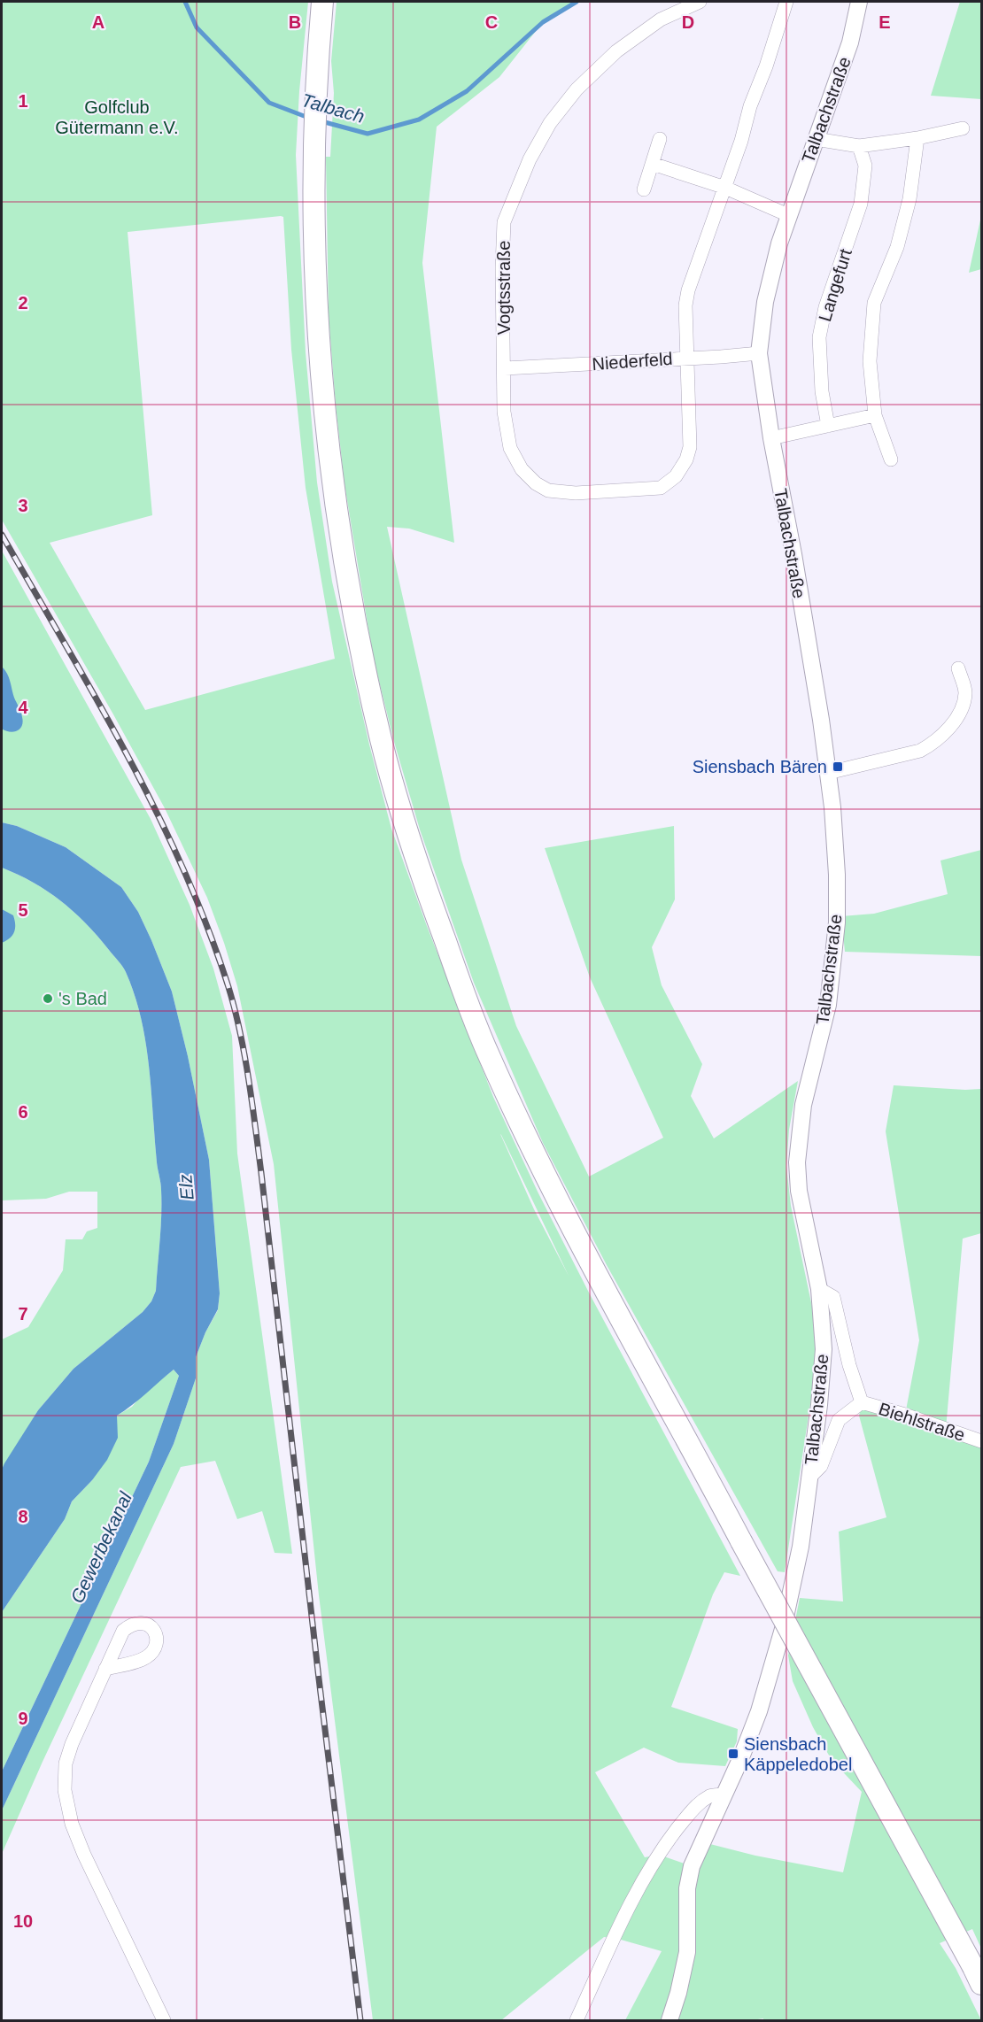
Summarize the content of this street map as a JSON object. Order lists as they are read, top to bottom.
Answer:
{
  "streets": {
    "street": [
      "Talbachstraße",
      "Langefurt",
      "Vogtsstraße",
      "Niederfeld",
      "Biehlstraße"
    ]
  },
  "crossings": [
    ["Talbachstraße", "Niederfeld"],
    ["Talbachstraße", "Biehlstraße"],
    ["Vogtsstraße", "Niederfeld"]
  ],
  "water": ["Talbach", "Elz", "Gewerbekanal"],
  "parks": ["Golfclub Gütermann e.V."],
  "places": {
    "transit": ["Siensbach Bären", "Siensbach Käppeledobel"],
    "other": ["'s Bad"]
  },
  "grid": {
    "columns": [
      "A",
      "B",
      "C",
      "D",
      "E"
    ],
    "rows": [
      "1",
      "2",
      "3",
      "4",
      "5",
      "6",
      "7",
      "8",
      "9",
      "10"
    ]
  }
}
